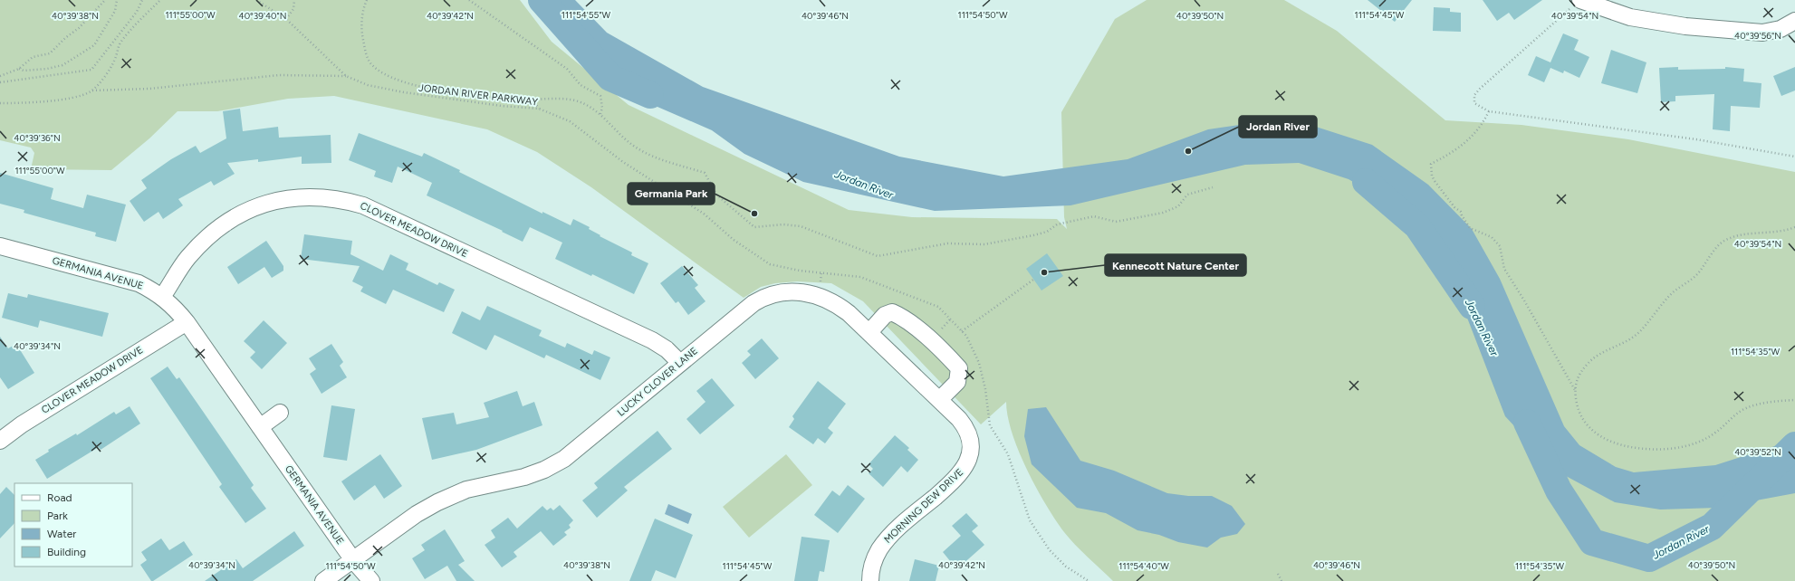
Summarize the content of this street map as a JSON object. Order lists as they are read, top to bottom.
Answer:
{
  "streets": {
    "street": [
      "CLOVER MEADOW DRIVE",
      "GERMANIA AVENUE",
      "LUCKY CLOVER LANE",
      "MORNING DEW DRIVE"
    ],
    "path": ["JORDAN RIVER PARKWAY"]
  },
  "crossings": [
    ["CLOVER MEADOW DRIVE", "GERMANIA AVENUE"],
    ["CLOVER MEADOW DRIVE", "LUCKY CLOVER LANE"],
    ["GERMANIA AVENUE", "LUCKY CLOVER LANE"],
    ["LUCKY CLOVER LANE", "MORNING DEW DRIVE"]
  ],
  "water": ["Jordan River"],
  "places": ["Jordan River", "Germania Park", "Kennecott Nature Center"],
  "legend": [
    "Road",
    "Park",
    "Water",
    "Building"
  ],
  "coordinates": [
    "111°54'45\"W",
    "111°55'00\"W",
    "111°54'55\"W",
    "111°54'50\"W",
    "40°39'38\"N",
    "40°39'40\"N",
    "40°39'42\"N",
    "40°39'46\"N",
    "40°39'50\"N",
    "40°39'54\"N",
    "40°39'56\"N",
    "40°39'36\"N",
    "40°39'34\"N",
    "111°54'35\"W",
    "40°39'52\"N",
    "111°54'40\"W"
  ]
}
